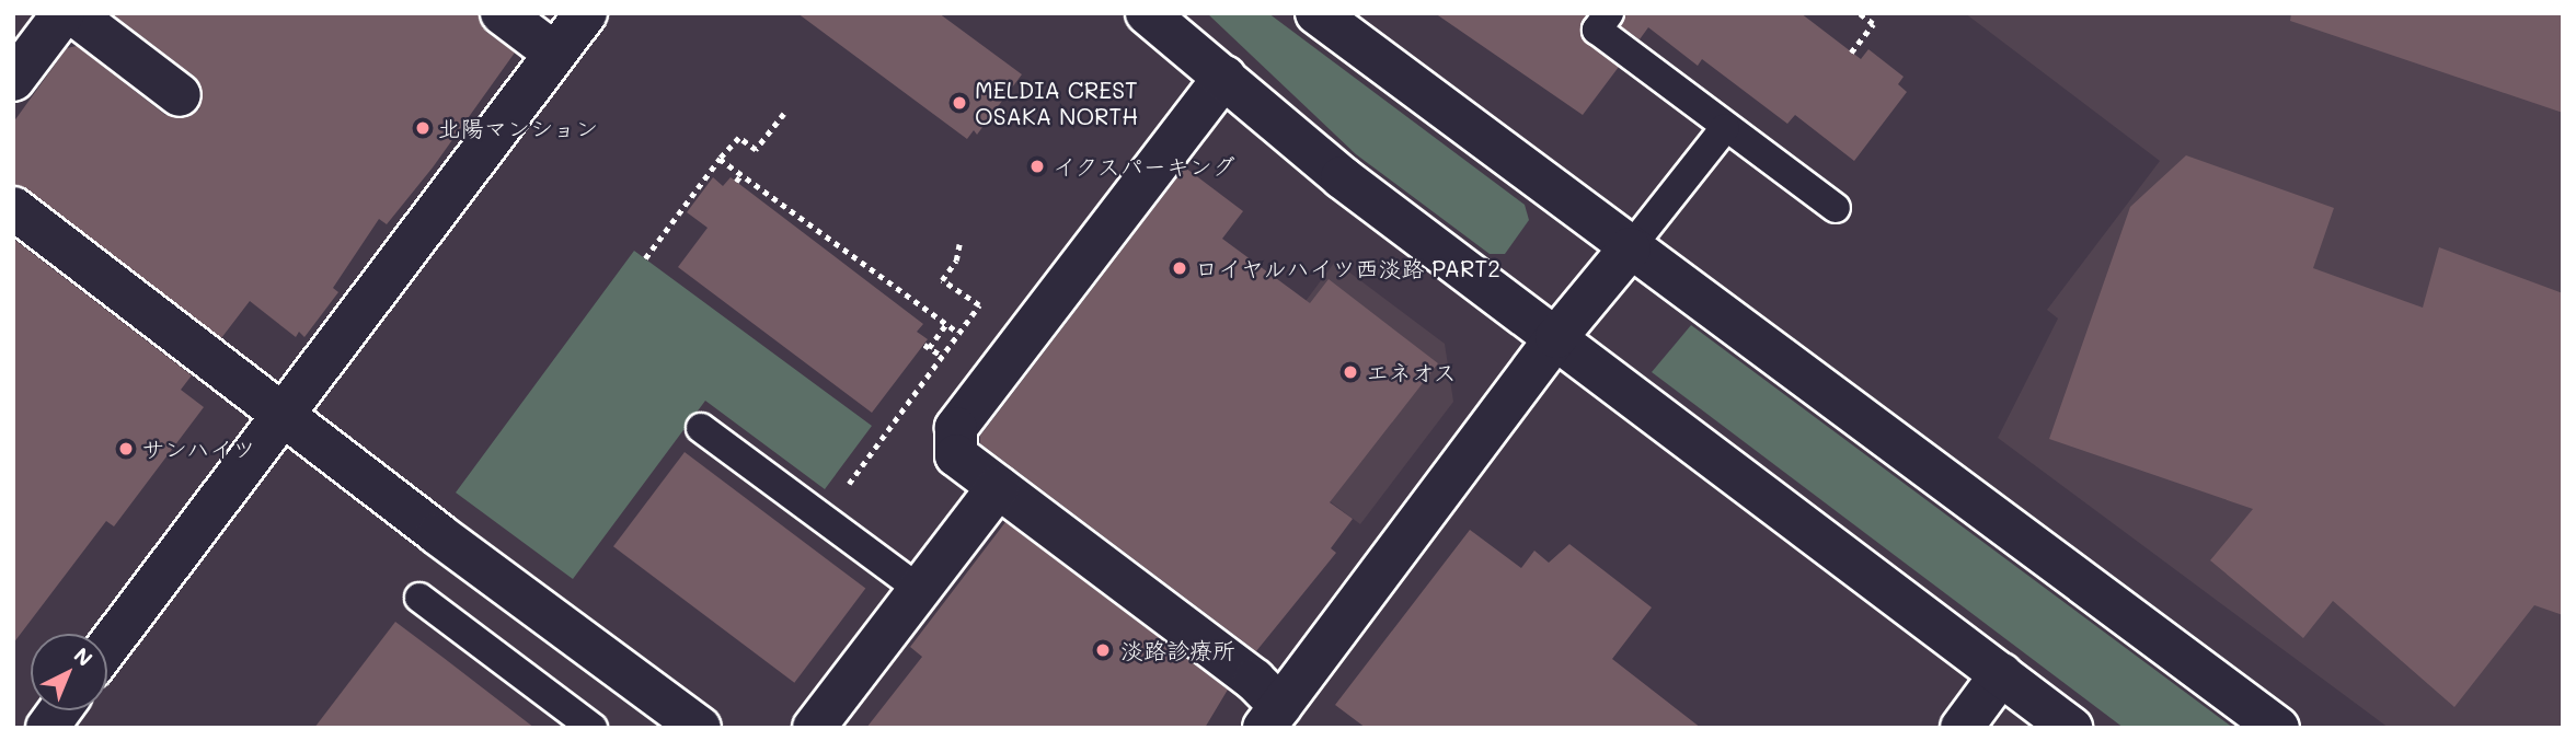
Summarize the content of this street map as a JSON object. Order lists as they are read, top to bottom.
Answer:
{
  "places": [
    "MELDIA CREST OSAKA NORTH",
    "北陽マンション",
    "イクスパーキング",
    "ロイヤルハイツ西淡路 PART2",
    "エネオス",
    "サンハイツ",
    "淡路診療所"
  ],
  "north": "top right"
}
